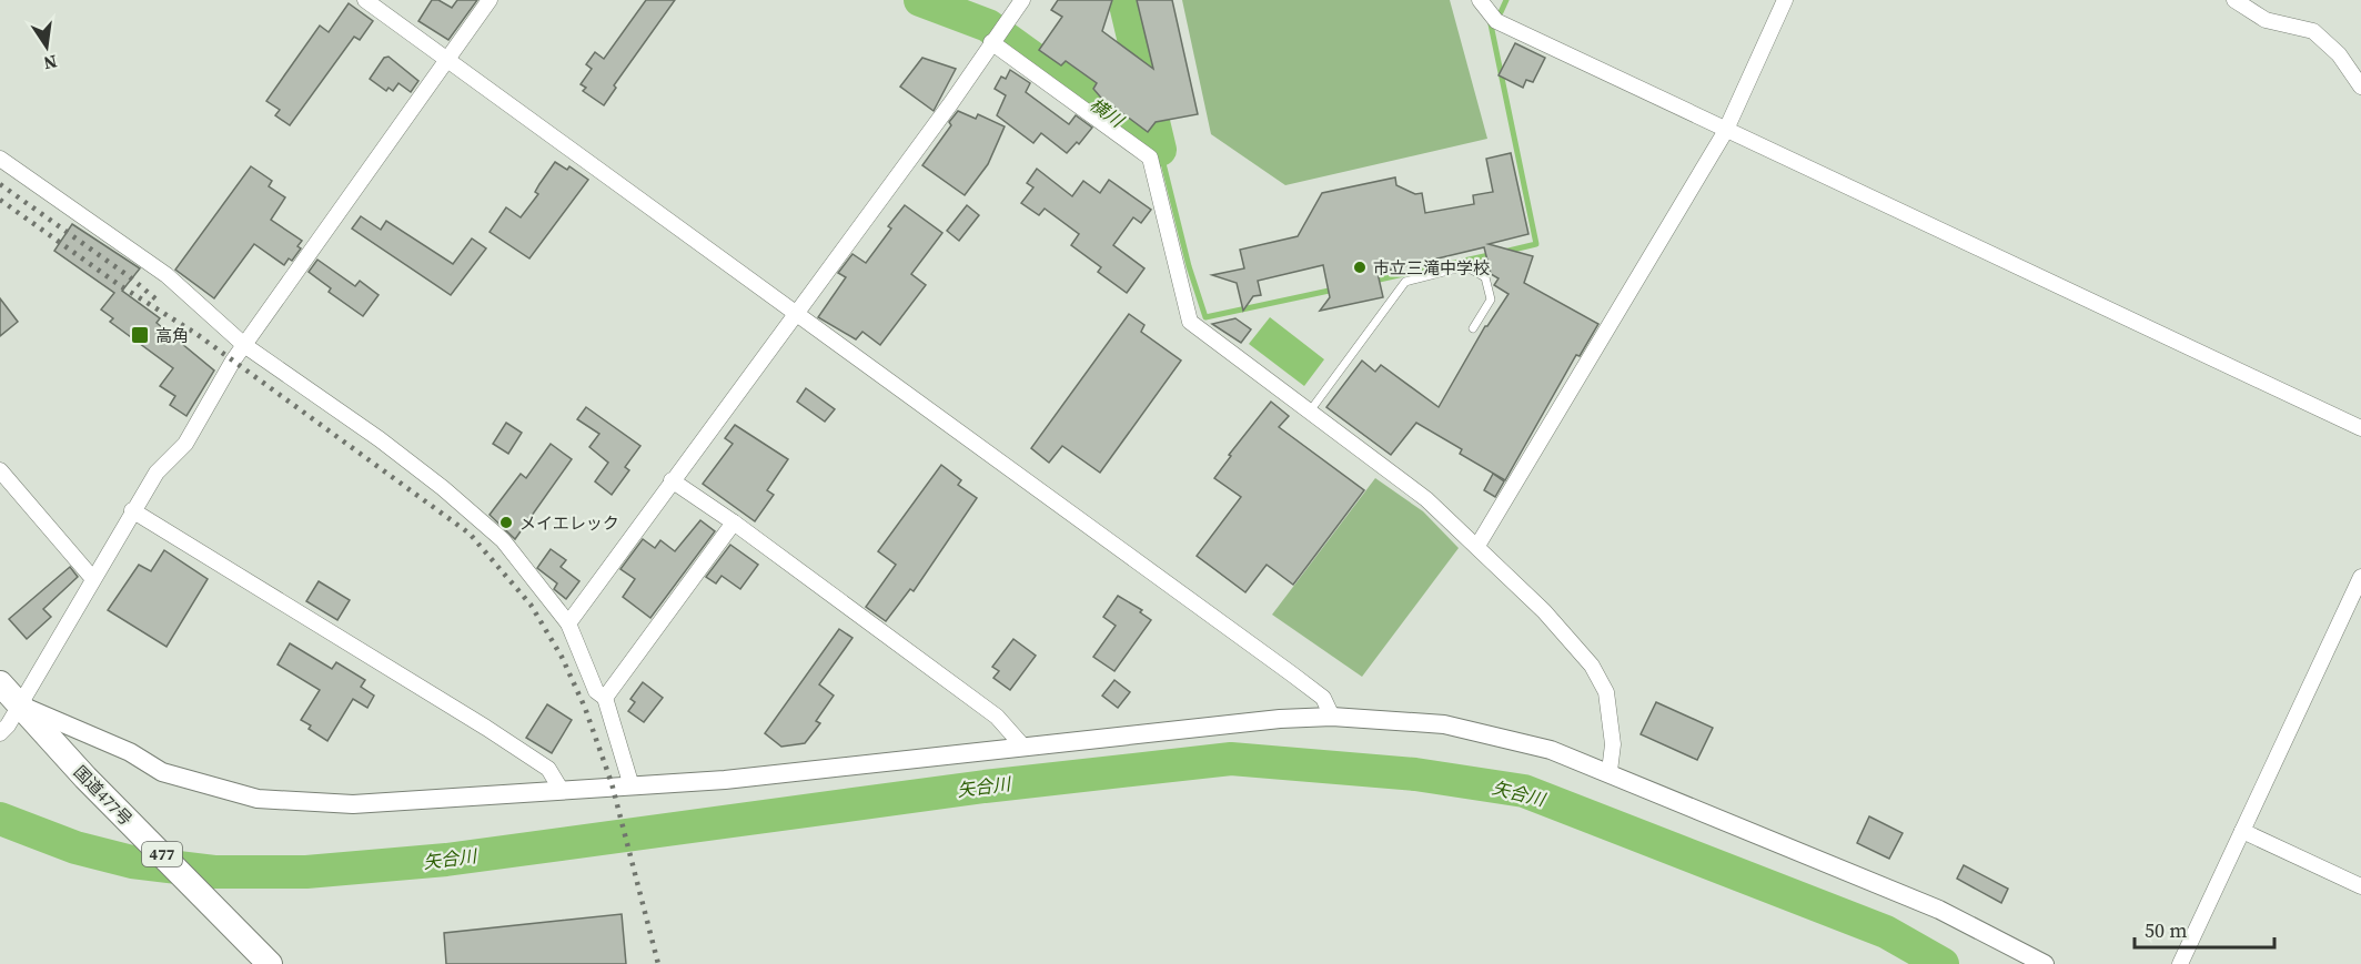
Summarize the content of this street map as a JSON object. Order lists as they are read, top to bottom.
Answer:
{
  "streets": {
    "highway": ["国道477号", "477"]
  },
  "water": ["横川", "矢合川"],
  "places": {
    "other": ["市立三滝中学校", "メイエレック"],
    "transit": ["高角"]
  },
  "scale_bar": "50 m",
  "north": "bottom"
}
